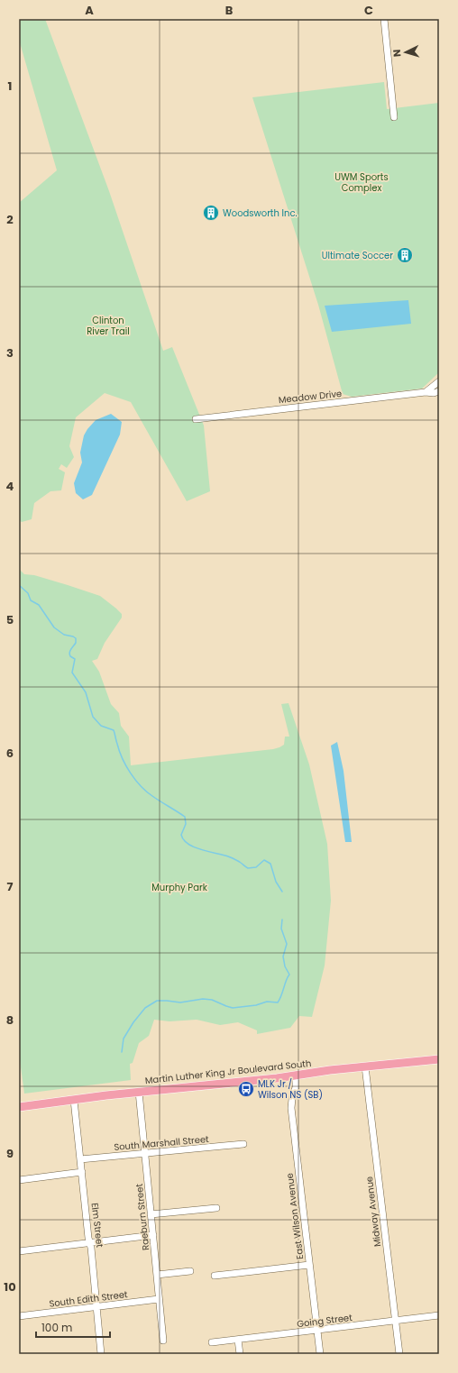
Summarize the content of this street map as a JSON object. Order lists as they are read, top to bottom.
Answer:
{
  "streets": {
    "main road": ["Martin Luther King Jr Boulevard South"],
    "street": [
      "Meadow Drive",
      "South Marshall Street",
      "Midway Avenue",
      "East Wilson Avenue",
      "Raeburn Street",
      "Elm Street",
      "South Edith Street",
      "Going Street"
    ]
  },
  "crossings": [
    ["Martin Luther King Jr Boulevard South", "Midway Avenue"],
    ["Martin Luther King Jr Boulevard South", "East Wilson Avenue"],
    ["Martin Luther King Jr Boulevard South", "Raeburn Street"],
    ["Martin Luther King Jr Boulevard South", "Elm Street"],
    ["South Marshall Street", "Raeburn Street"],
    ["South Marshall Street", "Elm Street"],
    ["Midway Avenue", "Going Street"],
    ["East Wilson Avenue", "Going Street"],
    ["Raeburn Street", "South Edith Street"],
    ["Elm Street", "South Edith Street"]
  ],
  "parks": ["UWM Sports Complex", "Clinton River Trail", "Murphy Park"],
  "places": {
    "building": ["Woodsworth Inc.", "Ultimate Soccer"],
    "bus stop": ["MLK Jr / Wilson NS (SB)"]
  },
  "scale_bar": "100 m",
  "north": "left",
  "grid": {
    "columns": ["A", "B", "C"],
    "rows": [
      "1",
      "2",
      "3",
      "4",
      "5",
      "6",
      "7",
      "8",
      "9",
      "10"
    ]
  }
}
